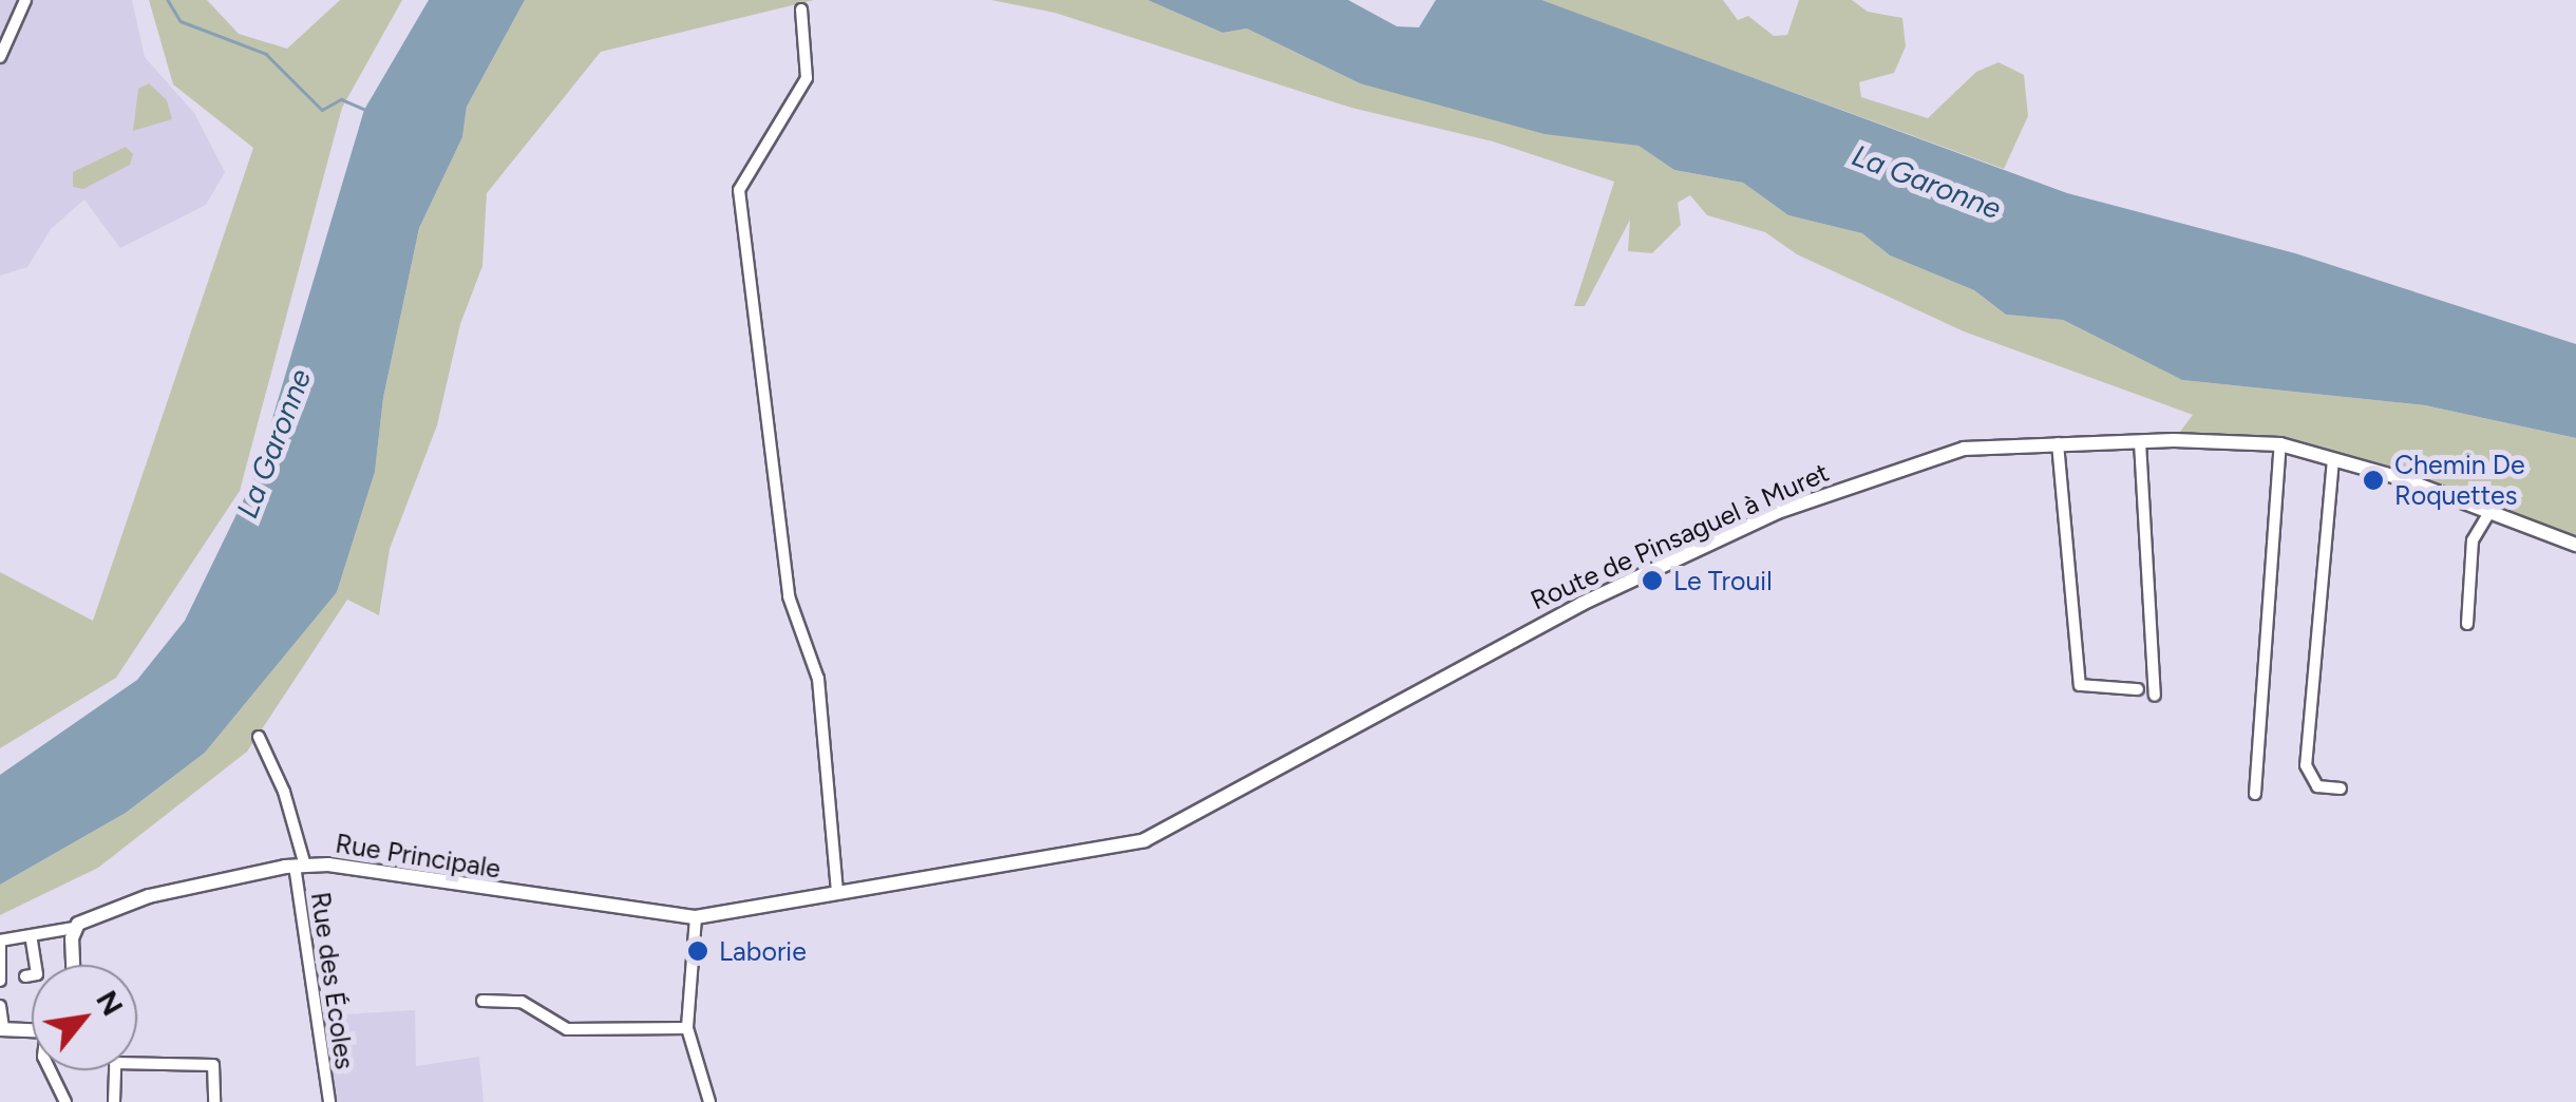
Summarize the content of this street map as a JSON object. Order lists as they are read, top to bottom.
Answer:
{
  "streets": {
    "street": ["Route de Pinsaguel à Muret", "Rue Principale", "Rue des Écoles"]
  },
  "crossings": [
    ["Rue Principale", "Rue des Écoles"]
  ],
  "water": ["La Garonne"],
  "places": ["Chemin De Roquettes", "Le Trouil", "Laborie"],
  "north": "top right"
}
